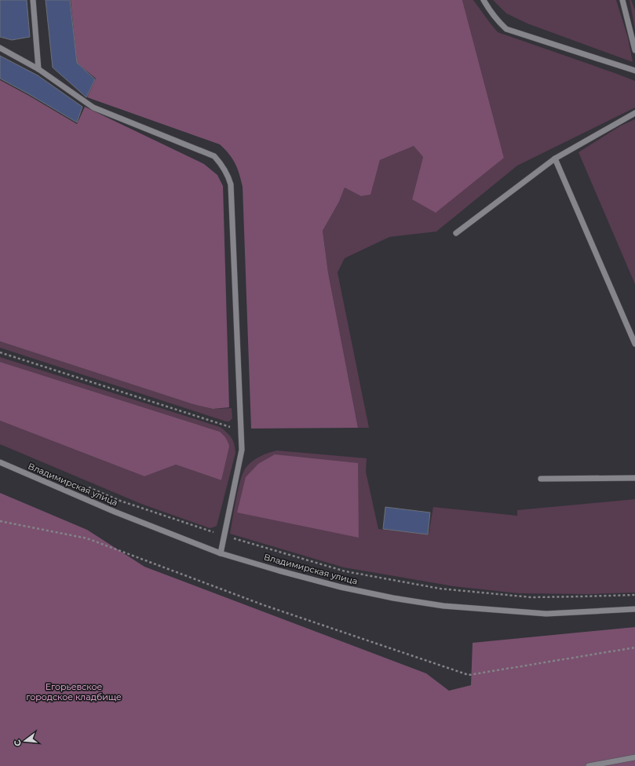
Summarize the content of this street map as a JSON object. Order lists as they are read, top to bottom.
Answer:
{
  "streets": {
    "street": ["Владимирская улица"]
  },
  "parks": ["Егорьевское городское кладбище"],
  "north": "left"
}
